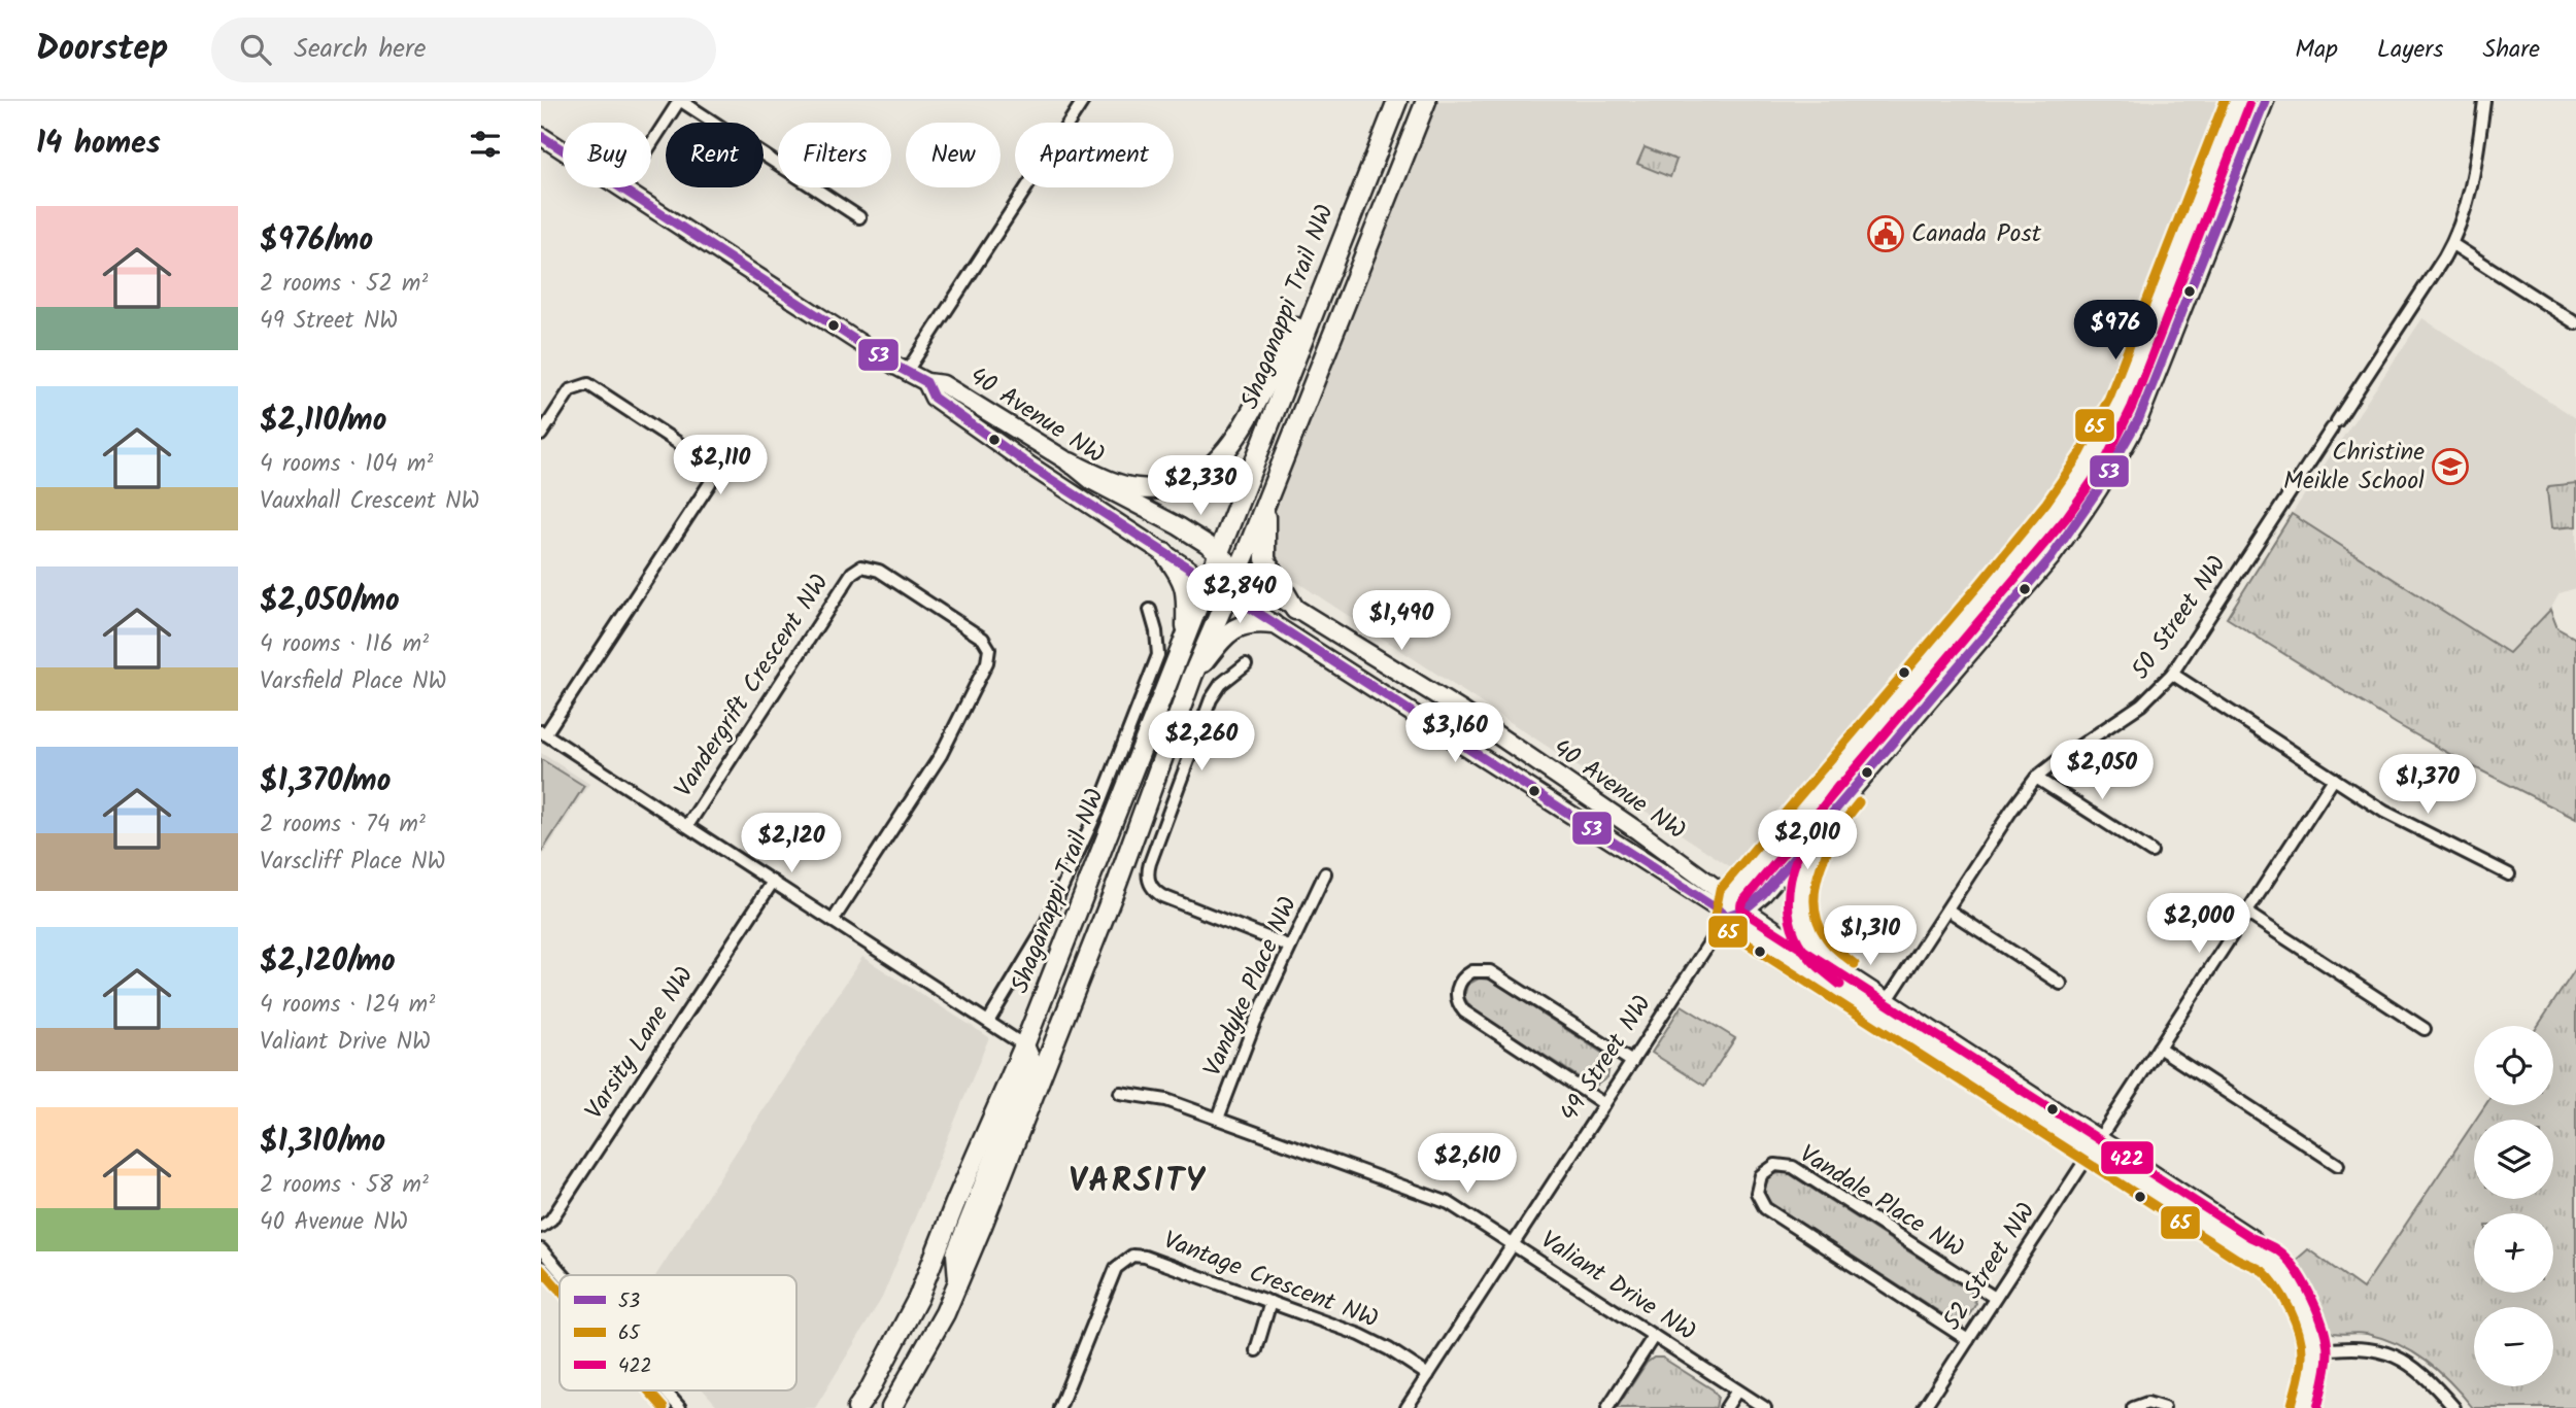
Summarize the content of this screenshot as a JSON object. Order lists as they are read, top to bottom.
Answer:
{
  "streets": {
    "main road": ["Shaganappi Trail NW"],
    "street": [
      "40 Avenue NW",
      "50 Street NW",
      "Vandergrift Crescent NW",
      "Vandyke Place NW",
      "Varsity Lane NW",
      "49 Street NW",
      "Vandale Place NW",
      "52 Street NW",
      "Vantage Crescent NW",
      "Valiant Drive NW"
    ]
  },
  "crossings": [
    ["Shaganappi Trail NW", "40 Avenue NW"],
    ["40 Avenue NW", "50 Street NW"],
    ["40 Avenue NW", "49 Street NW"],
    ["40 Avenue NW", "52 Street NW"],
    ["Vandyke Place NW", "Valiant Drive NW"],
    ["49 Street NW", "Vantage Crescent NW"],
    ["49 Street NW", "Valiant Drive NW"],
    ["Vandale Place NW", "52 Street NW"]
  ],
  "districts": ["VARSITY"],
  "places": {
    "public building": ["Canada Post"],
    "school or university": ["Christine Meikle School"]
  },
  "lines": ["transit line 53", "transit line 65", "transit line 422"],
  "legend": ["53", "65", "422"],
  "page": {
    "header": "Doorstep",
    "search": "Search here",
    "nav": ["Map", "Layers", "Share"],
    "heading": "14 homes",
    "chip": [
      "Buy",
      "Rent",
      "Filters",
      "New",
      "Apartment"
    ],
    "list": [
      {
        "name": "$976/mo",
        "note": "2 rooms · 52 m² · 49 Street NW"
      },
      {
        "name": "$2,110/mo",
        "note": "4 rooms · 104 m² · Vauxhall Crescent NW"
      },
      {
        "name": "$2,050/mo",
        "note": "4 rooms · 116 m² · Varsfield Place NW"
      },
      {
        "name": "$1,370/mo",
        "note": "2 rooms · 74 m² · Varscliff Place NW"
      },
      {
        "name": "$2,120/mo",
        "note": "4 rooms · 124 m² · Valiant Drive NW"
      },
      {
        "name": "$1,310/mo",
        "note": "2 rooms · 58 m² · 40 Avenue NW"
      }
    ],
    "price": [
      "$976",
      "$2,110",
      "$2,330",
      "$2,840",
      "$1,490",
      "$3,160",
      "$2,260",
      "$2,050",
      "$1,370",
      "$2,010",
      "$2,120",
      "$2,000",
      "$1,310",
      "$2,610"
    ],
    "map_buttons": ["+", "−"]
  }
}
